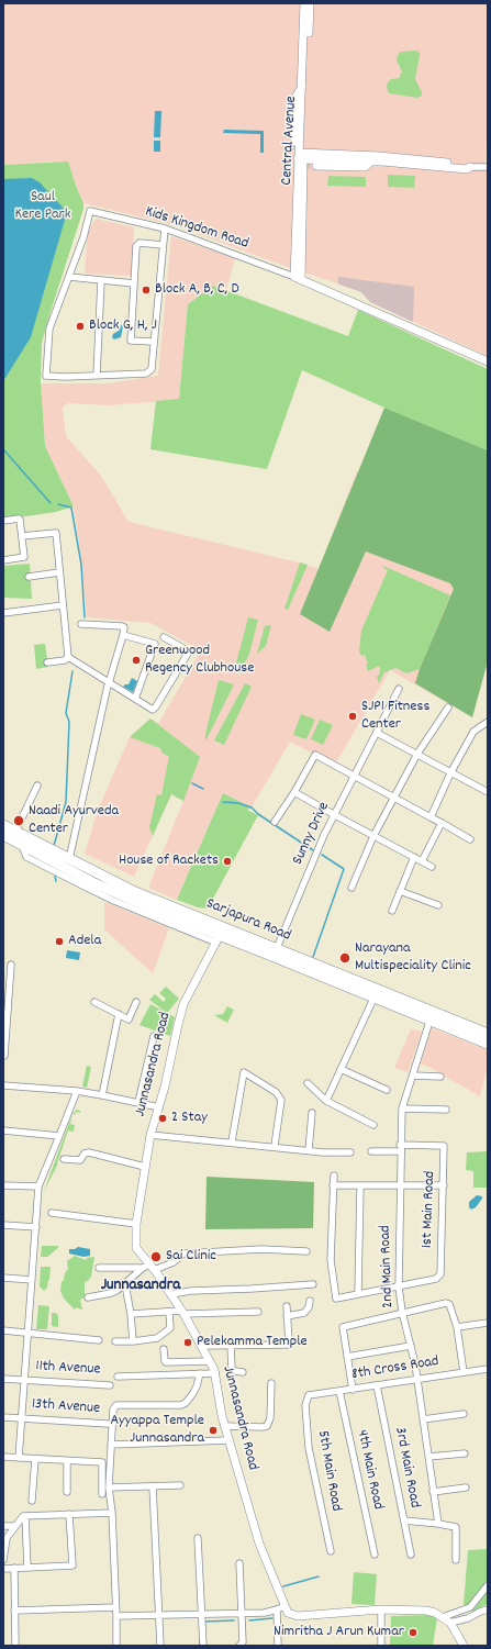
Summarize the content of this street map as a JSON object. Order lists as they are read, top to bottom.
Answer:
{
  "streets": {
    "main road": ["Sarjapura Road"],
    "street": [
      "Central Avenue",
      "Kids Kingdom Road",
      "Sunny Drive",
      "Junnasandra Road",
      "1st Main Road",
      "2nd Main Road",
      "11th Avenue",
      "8th Cross Road",
      "13th Avenue",
      "3rd Main Road",
      "4th Main Road",
      "5th Main Road"
    ]
  },
  "crossings": [
    ["Central Avenue", "Kids Kingdom Road"],
    ["Sunny Drive", "Sarjapura Road"],
    ["Sarjapura Road", "Junnasandra Road"],
    ["Sarjapura Road", "2nd Main Road"],
    ["1st Main Road", "2nd Main Road"],
    ["2nd Main Road", "8th Cross Road"],
    ["8th Cross Road", "3rd Main Road"],
    ["8th Cross Road", "4th Main Road"],
    ["8th Cross Road", "5th Main Road"]
  ],
  "districts": ["Junnasandra"],
  "parks": ["Saul Kere Park"],
  "places": [
    "Block A, B, C, D",
    "Block G, H, J",
    "Greenwood Regency Clubhouse",
    "SJP1 Fitness Center",
    "Naadi Ayurveda Center",
    "House of Rackets",
    "Adela",
    "Narayana Multispeciality Clinic",
    "2 Stay",
    "Sai Clinic",
    "Pelekamma Temple",
    "Ayyappa Temple Junnasandra",
    "Nimritha J Arun Kumar"
  ]
}
